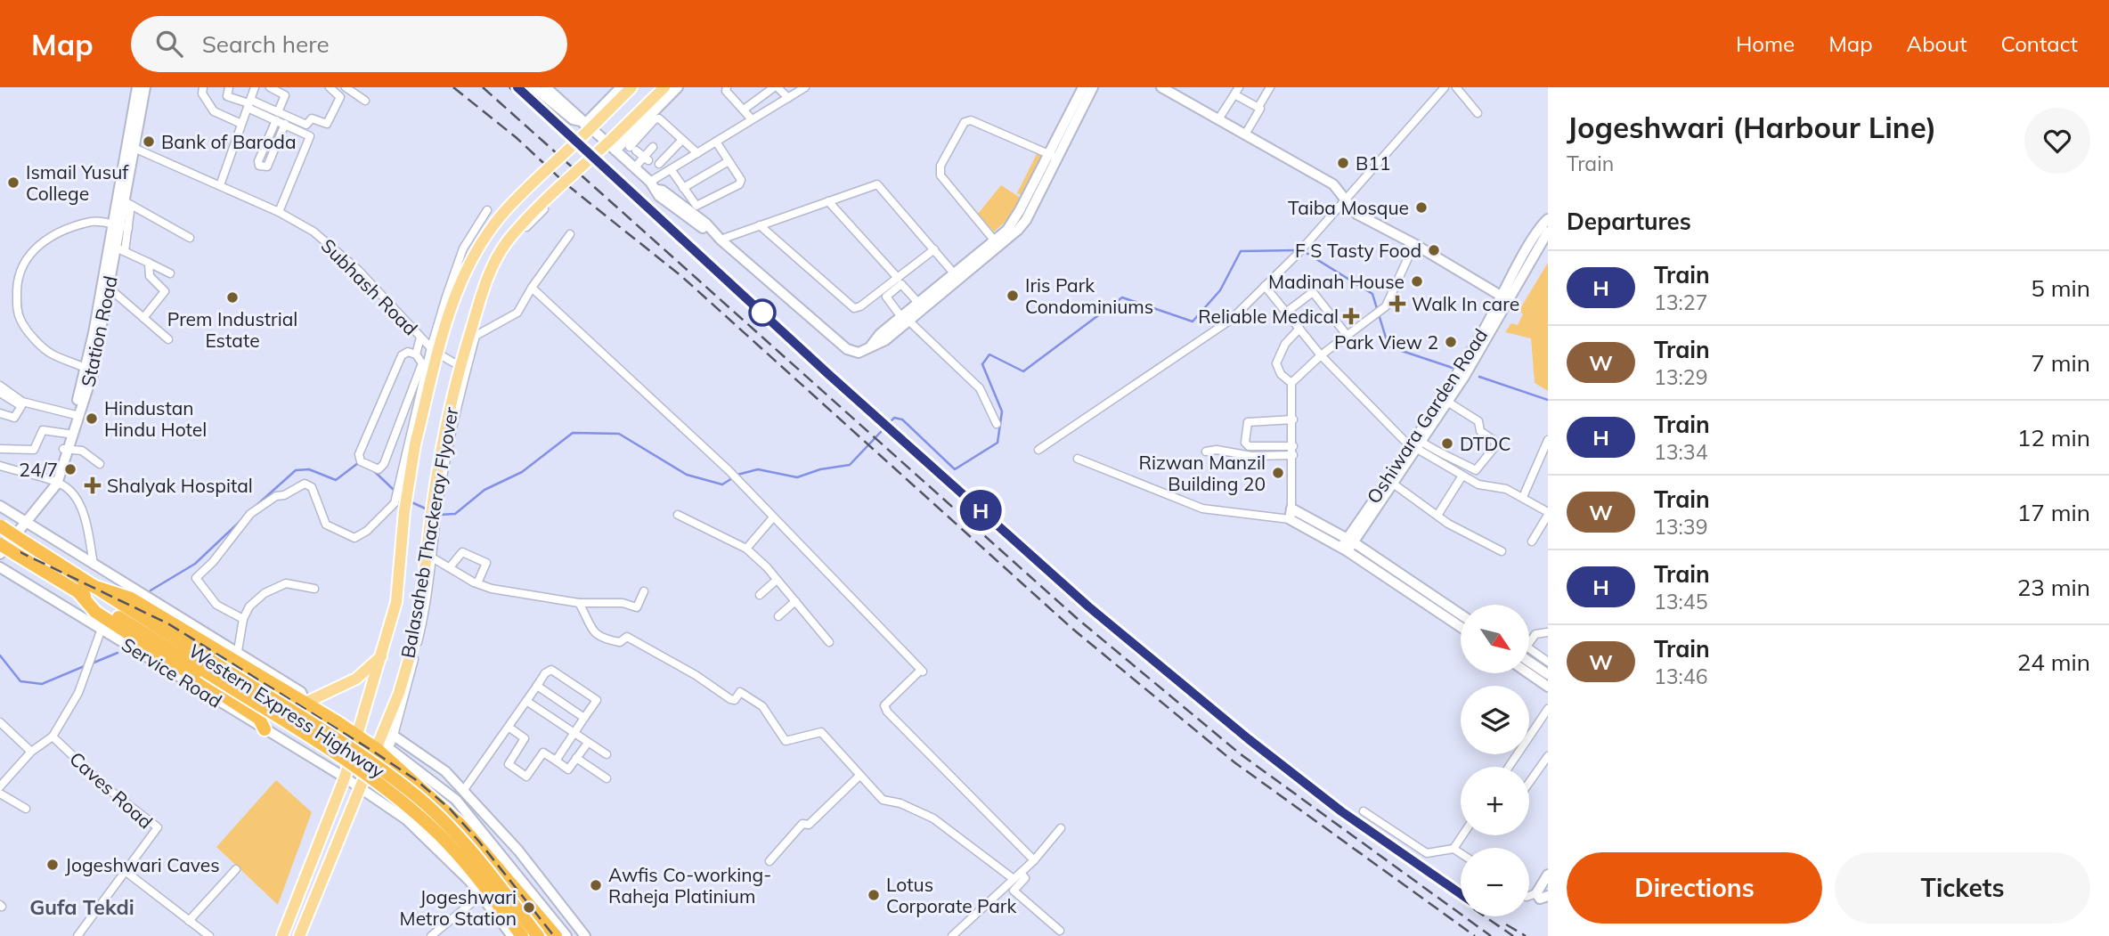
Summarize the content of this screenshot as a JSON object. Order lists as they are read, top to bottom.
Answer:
{
  "streets": {
    "highway": ["Western Express Highway"],
    "main road": ["Balasaheb Thackeray Flyover"],
    "street": [
      "Subhash Road",
      "Station Road",
      "Oshiwara Garden Road",
      "Service Road",
      "Caves Road"
    ]
  },
  "crossings": [
    ["Subhash Road", "Station Road"],
    ["Station Road", "Western Express Highway"],
    ["Balasaheb Thackeray Flyover", "Service Road"]
  ],
  "districts": ["Gufa Tekdi"],
  "places": {
    "other": [
      "Bank of Baroda",
      "B11",
      "Ismail Yusuf College",
      "Taiba Mosque",
      "F S Tasty Food",
      "Madinah House",
      "Iris Park Condominiums",
      "Prem Industrial Estate",
      "Park View 2",
      "Hindustan Hindu Hotel",
      "DTDC",
      "24/7",
      "Rizwan Manzil Building 20",
      "Jogeshwari Caves",
      "Awfis Co-working- Raheja Platinium",
      "Lotus Corporate Park",
      "Jogeshwari Metro Station"
    ],
    "health": ["Walk In care", "Reliable Medical", "Shalyak Hospital"]
  },
  "north": "bottom right",
  "page": {
    "header": "Map",
    "search": "Search here",
    "nav": [
      "Home",
      "Map",
      "About",
      "Contact"
    ],
    "on_map": "H",
    "heading": [
      ["Jogeshwari (Harbour Line)", "Train"],
      "Departures"
    ],
    "list": [
      {
        "mark": "H",
        "name": "Train",
        "note": "13:27",
        "value": "5 min"
      },
      {
        "mark": "W",
        "name": "Train",
        "note": "13:29",
        "value": "7 min"
      },
      {
        "mark": "H",
        "name": "Train",
        "note": "13:34",
        "value": "12 min"
      },
      {
        "mark": "W",
        "name": "Train",
        "note": "13:39",
        "value": "17 min"
      },
      {
        "mark": "H",
        "name": "Train",
        "note": "13:45",
        "value": "23 min"
      },
      {
        "mark": "W",
        "name": "Train",
        "note": "13:46",
        "value": "24 min"
      }
    ],
    "map_buttons": ["+", "−"],
    "buttons": ["Directions", "Tickets"]
  }
}
